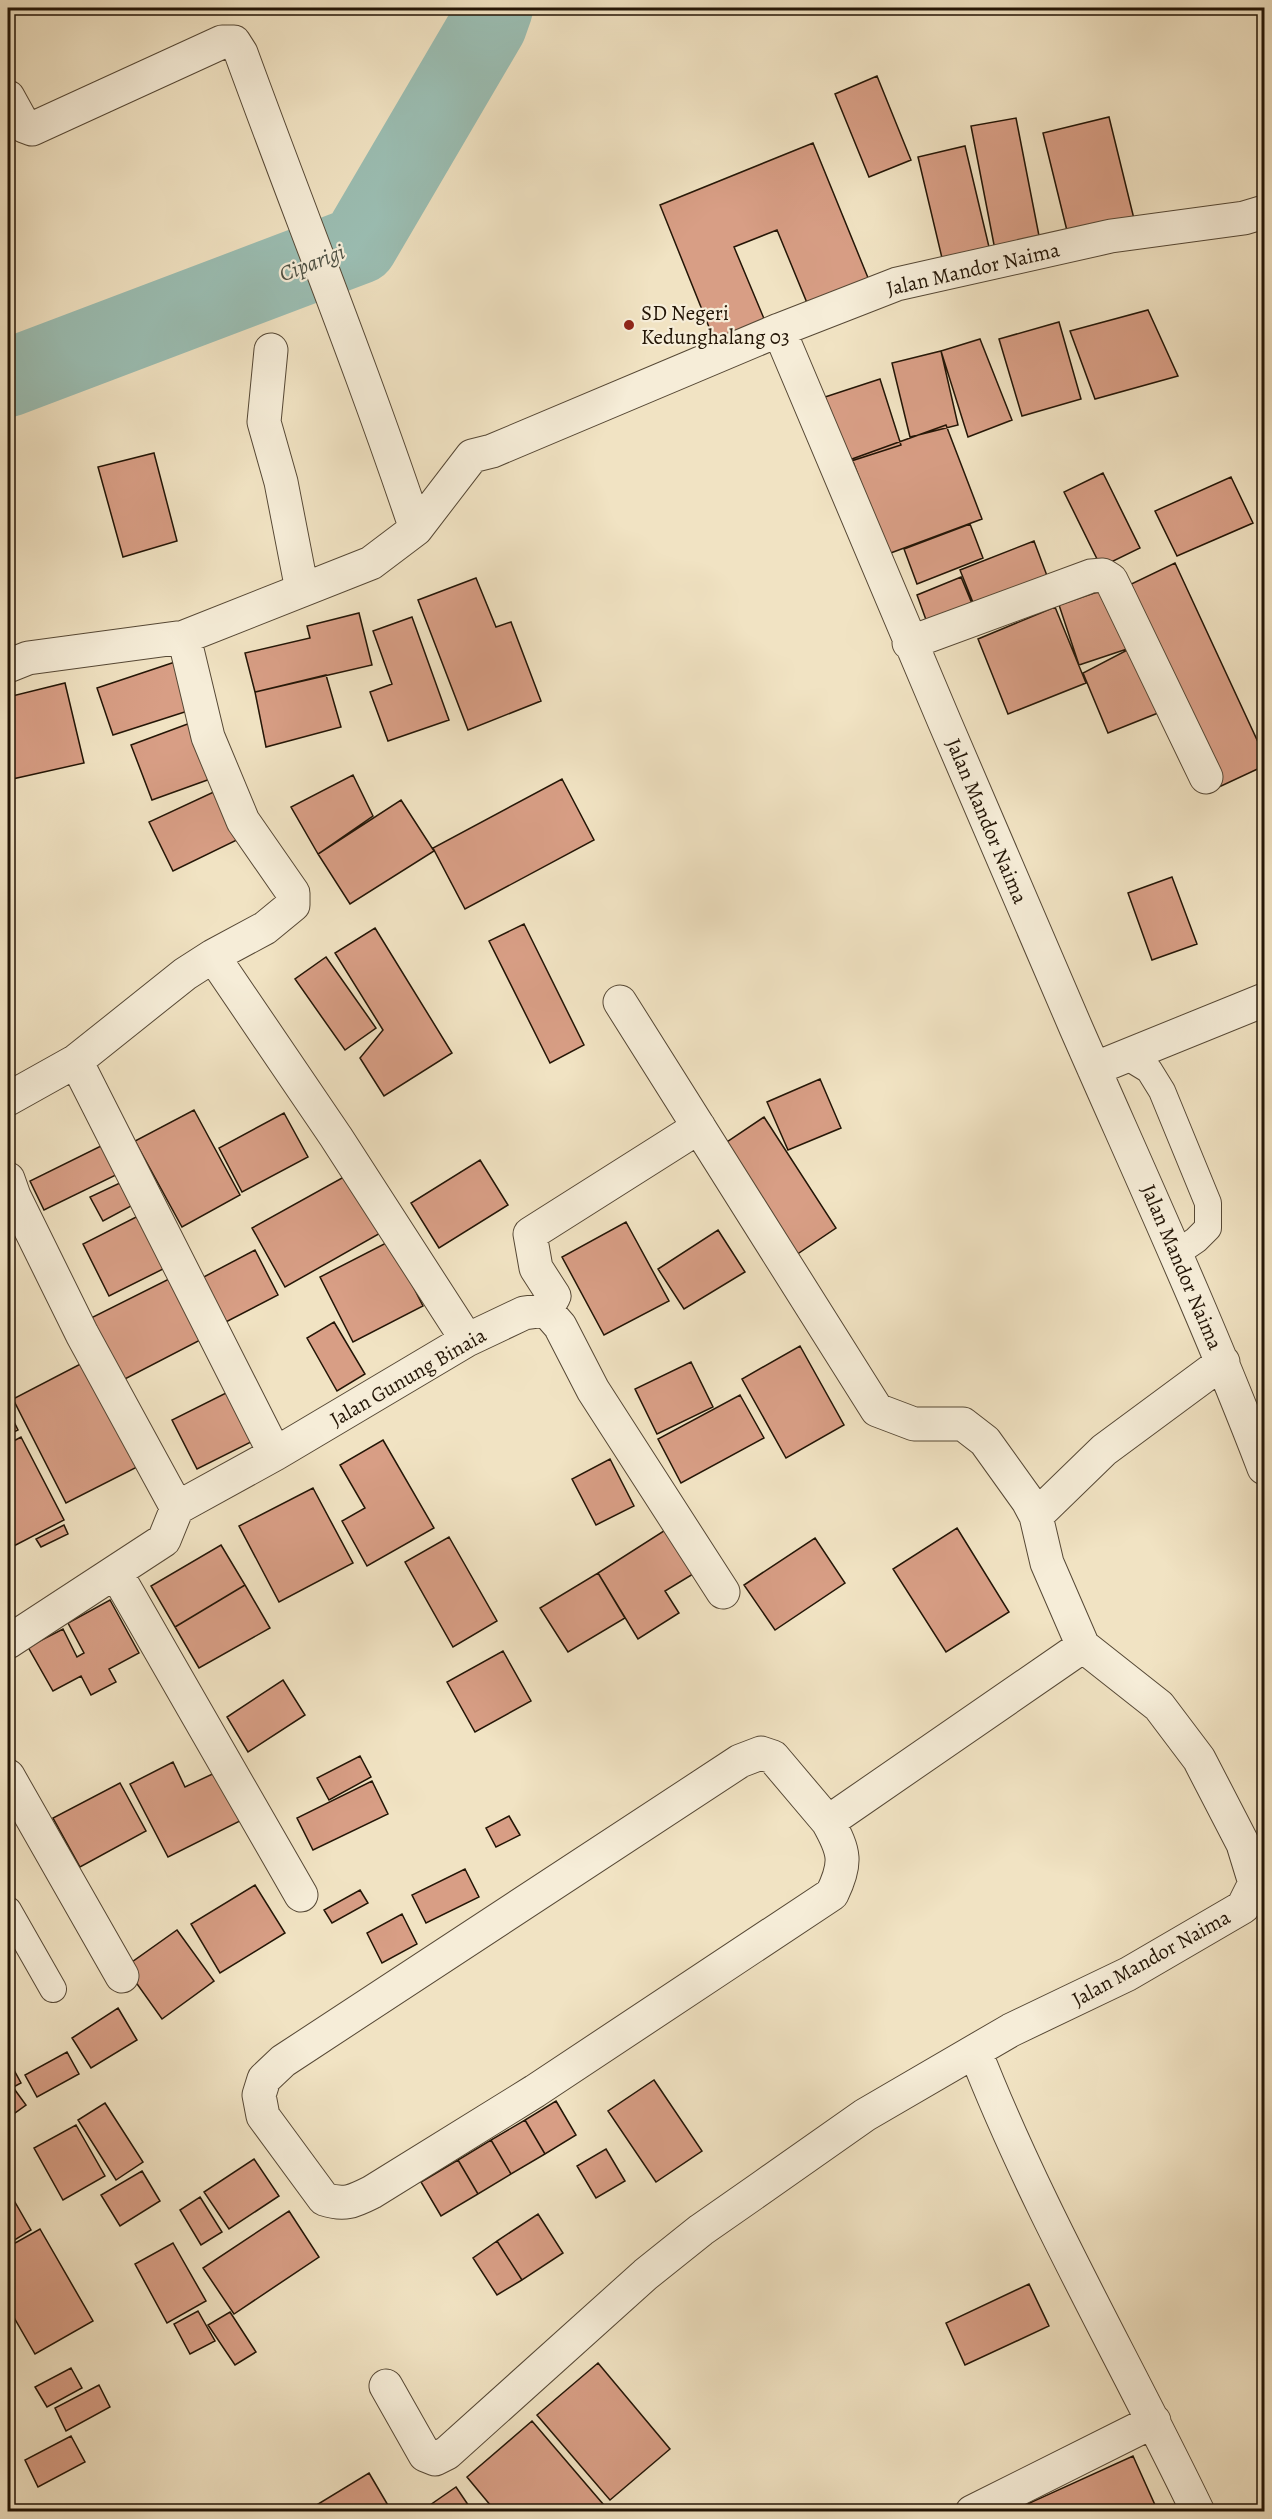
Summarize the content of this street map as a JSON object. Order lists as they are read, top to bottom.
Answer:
{
  "streets": {
    "street": ["Jalan Mandor Naima", "Jalan Gunung Binaia"]
  },
  "water": ["Ciparigi"],
  "places": ["SD Negeri Kedunghalang 03"]
}
